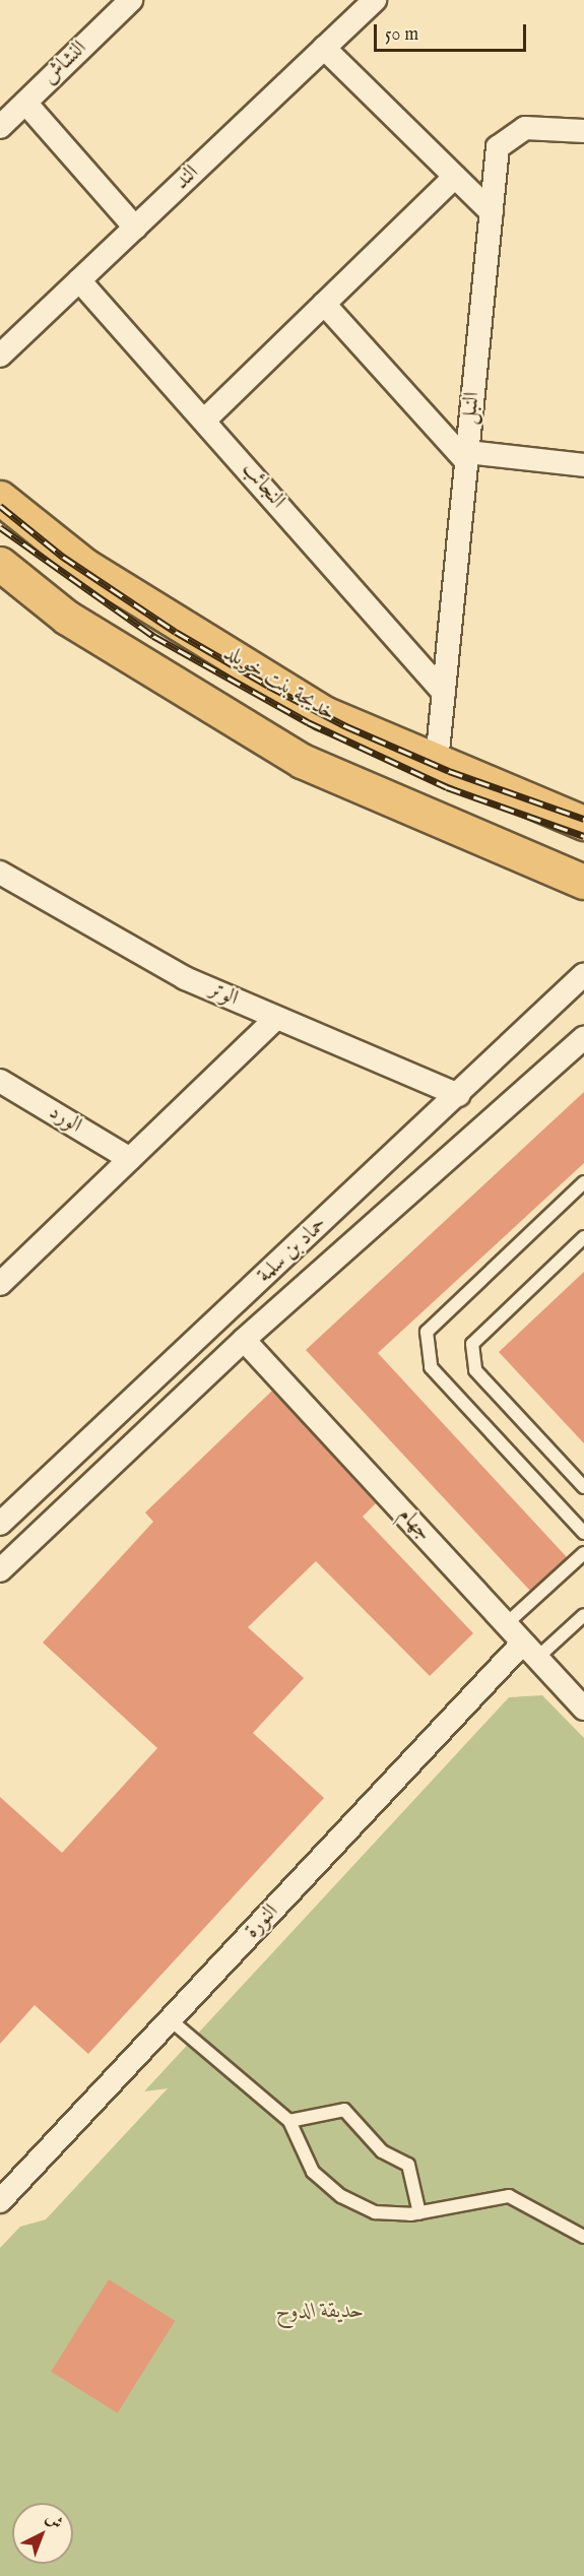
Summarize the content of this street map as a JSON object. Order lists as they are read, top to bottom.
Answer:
{
  "streets": {
    "main road": ["خديجة بنت خويلد"],
    "street": [
      "النشاش",
      "الند",
      "النبل",
      "النجائب",
      "الوتر",
      "الورد",
      "حماد بن سلمة",
      "جهام",
      "النورة"
    ]
  },
  "crossings": [
    ["الند", "النجائب"],
    ["النبل", "النجائب"],
    ["النبل", "خديجة بنت خويلد"],
    ["الوتر", "حماد بن سلمة"],
    ["حماد بن سلمة", "جهام"],
    ["جهام", "النورة"]
  ],
  "parks": ["حديقة الدوح"],
  "scale_bar": "50 m",
  "north": "top right"
}
